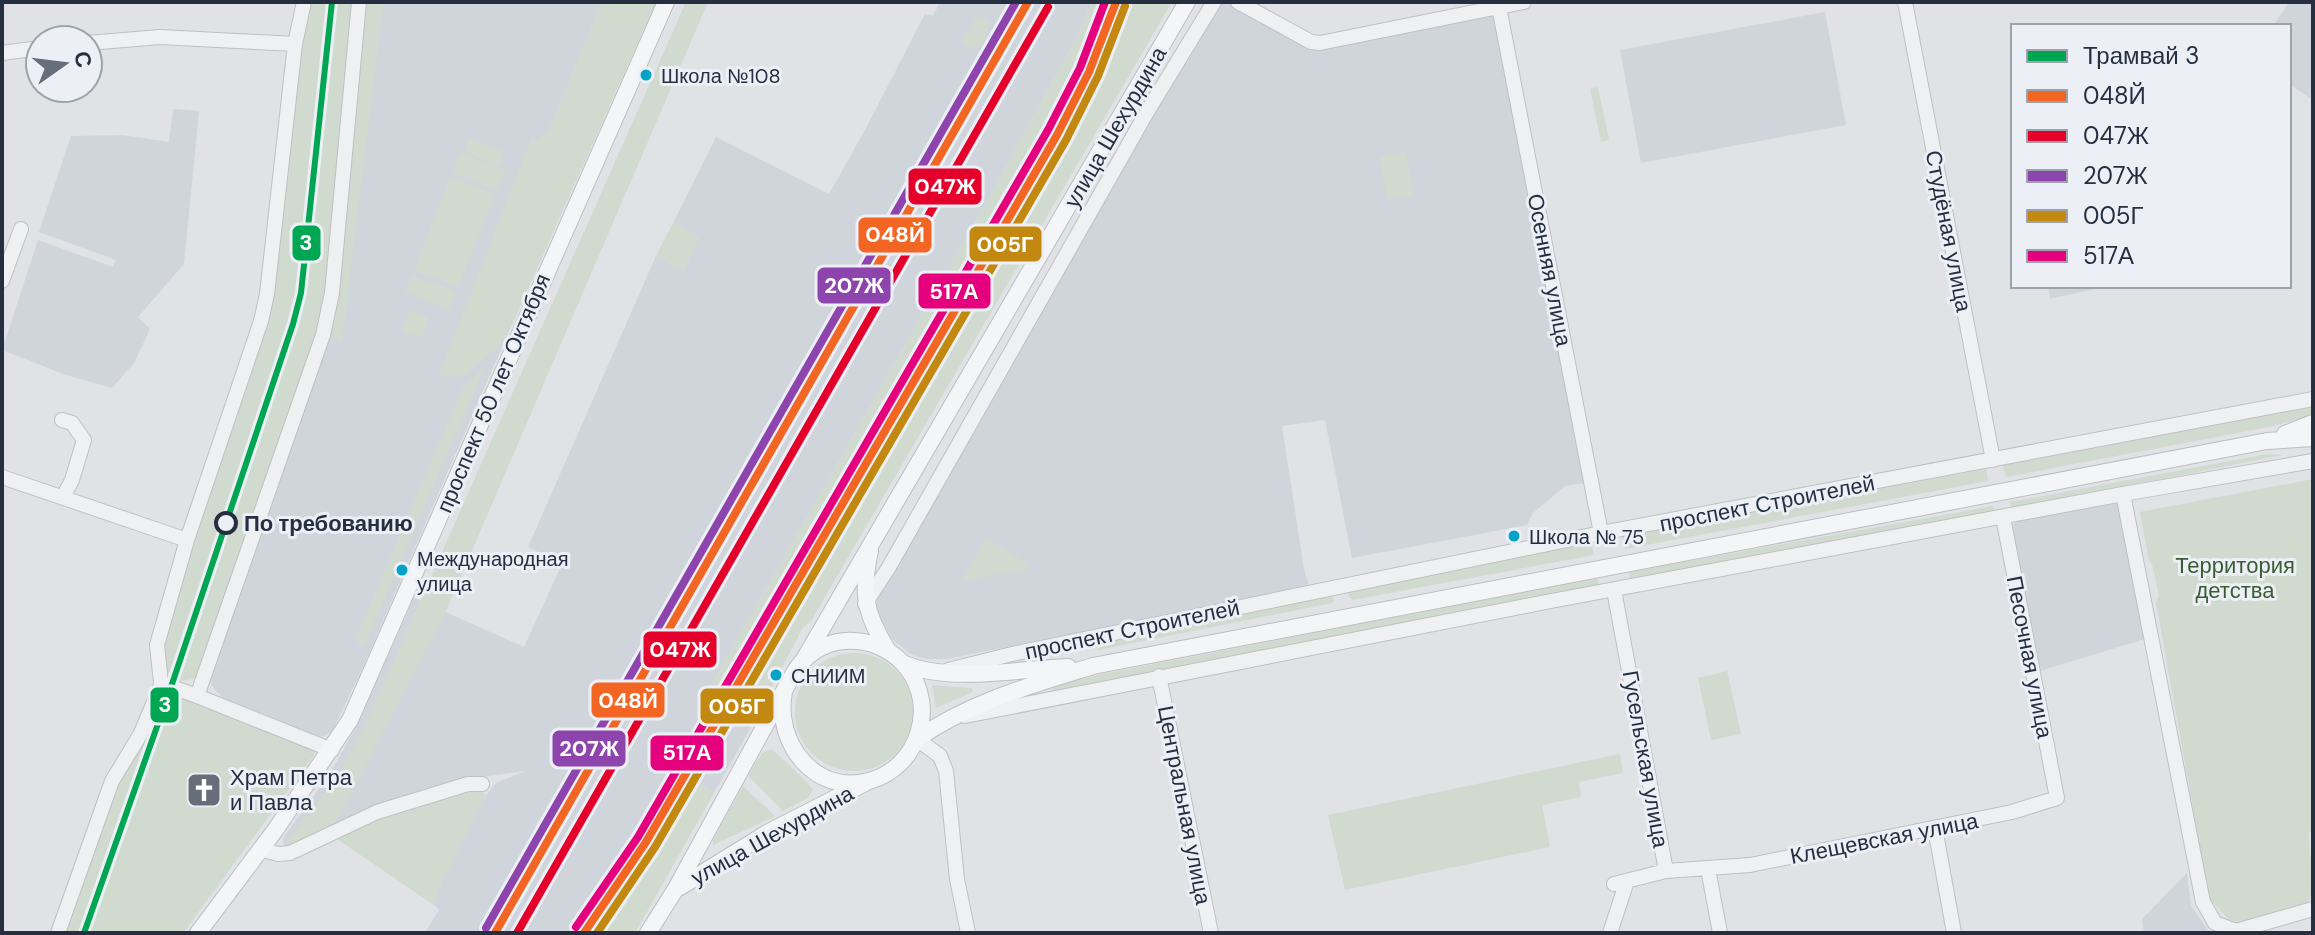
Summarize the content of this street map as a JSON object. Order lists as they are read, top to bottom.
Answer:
{
  "streets": {
    "main road": ["улица Шехурдина", "проспект 50 лет Октября", "проспект Строителей"],
    "street": [
      "Студёная улица",
      "Осенняя улица",
      "Песочная улица",
      "Гусельская улица",
      "Центральная улица",
      "Клещевская улица"
    ]
  },
  "crossings": [
    ["улица Шехурдина", "проспект Строителей"],
    ["Студёная улица", "проспект Строителей"],
    ["Осенняя улица", "проспект Строителей"],
    ["проспект Строителей", "Песочная улица"],
    ["проспект Строителей", "Гусельская улица"],
    ["проспект Строителей", "Центральная улица"],
    ["Песочная улица", "Клещевская улица"],
    ["Гусельская улица", "Клещевская улица"]
  ],
  "parks": ["Территория детства"],
  "places": {
    "other": [
      "Школа №108",
      "По требованию",
      "Школа № 75",
      "Международная улица",
      "СНИИМ"
    ],
    "church": ["Храм Петра и Павла"]
  },
  "lines": [
    "tram line 3",
    "transit line 048Й",
    "transit line 207Ж",
    "transit line 517А",
    "transit line 005Г",
    "transit line 047Ж"
  ],
  "legend": [
    "Трамвай 3",
    "048Й",
    "047Ж",
    "207Ж",
    "005Г",
    "517А"
  ],
  "north": "right"
}
